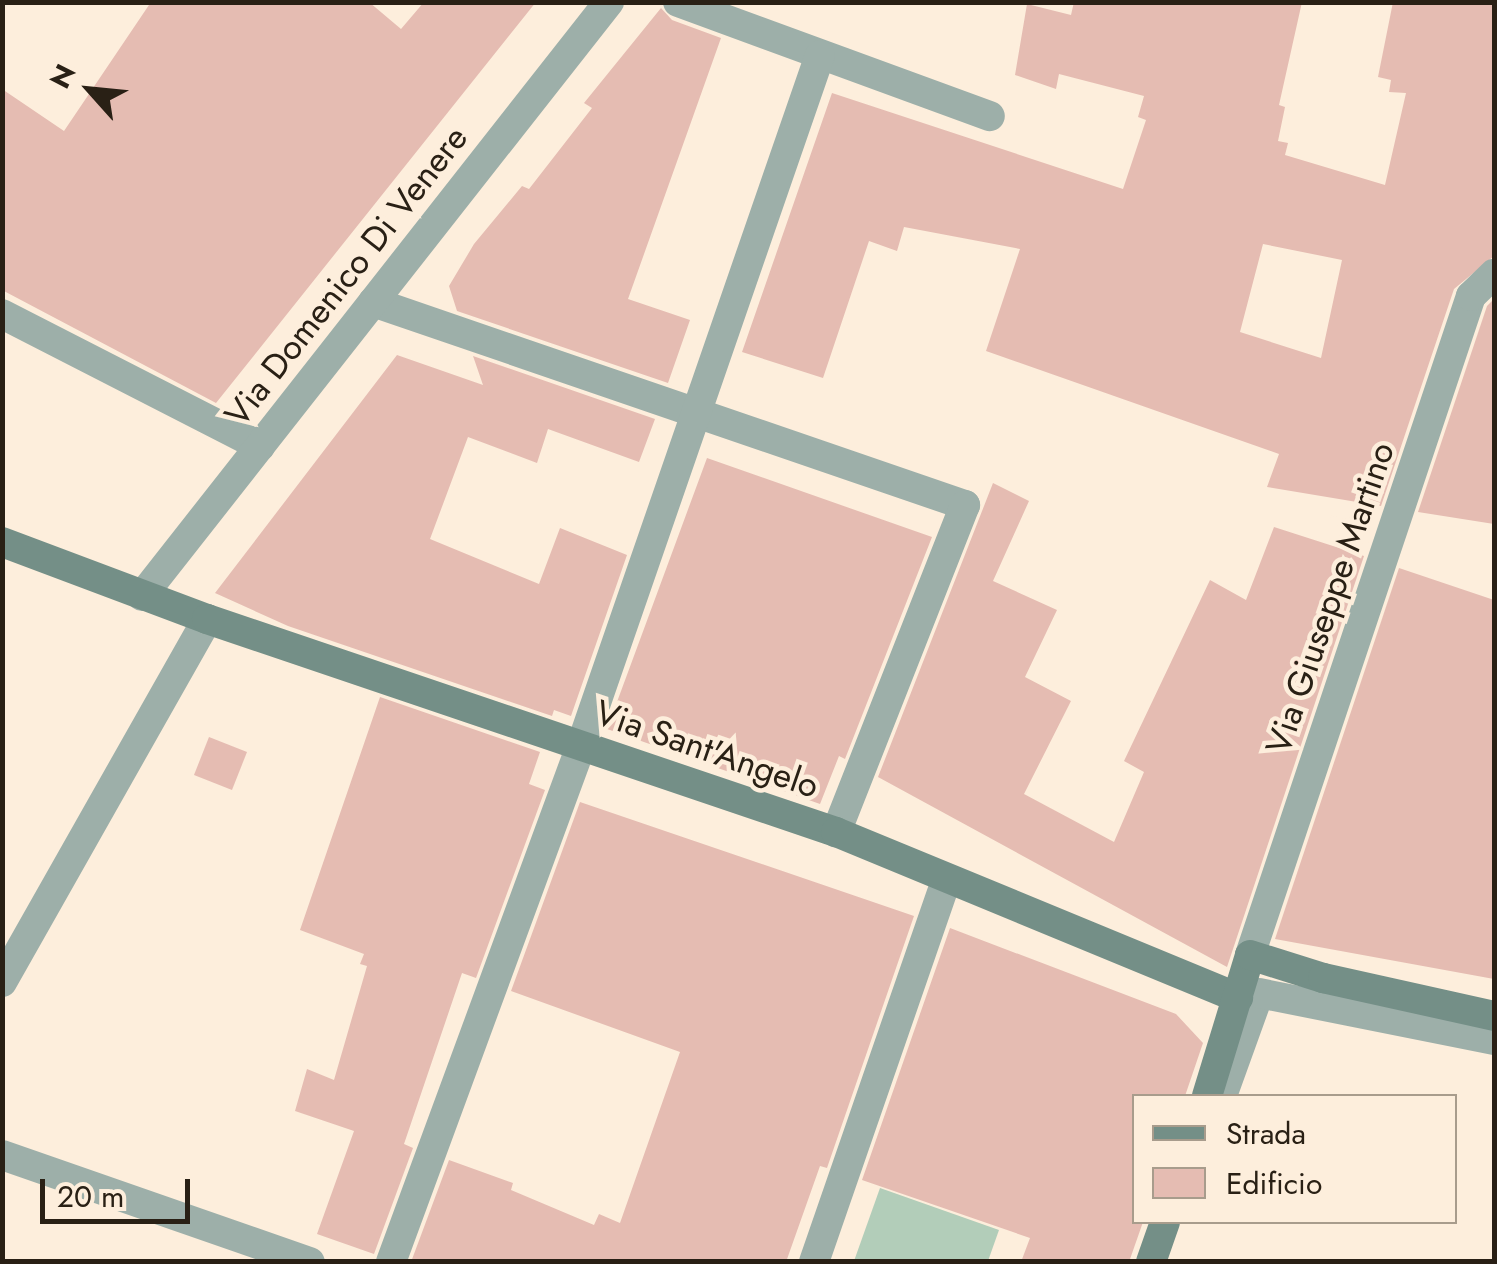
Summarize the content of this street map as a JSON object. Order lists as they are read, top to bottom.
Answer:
{
  "streets": {
    "street": ["Via Domenico Di Venere", "Via Giuseppe Martino", "Via Sant'Angelo"]
  },
  "crossings": [
    ["Via Domenico Di Venere", "Via Sant'Angelo"]
  ],
  "legend": ["Strada", "Edificio"],
  "scale_bar": "20 m",
  "north": "top left"
}
